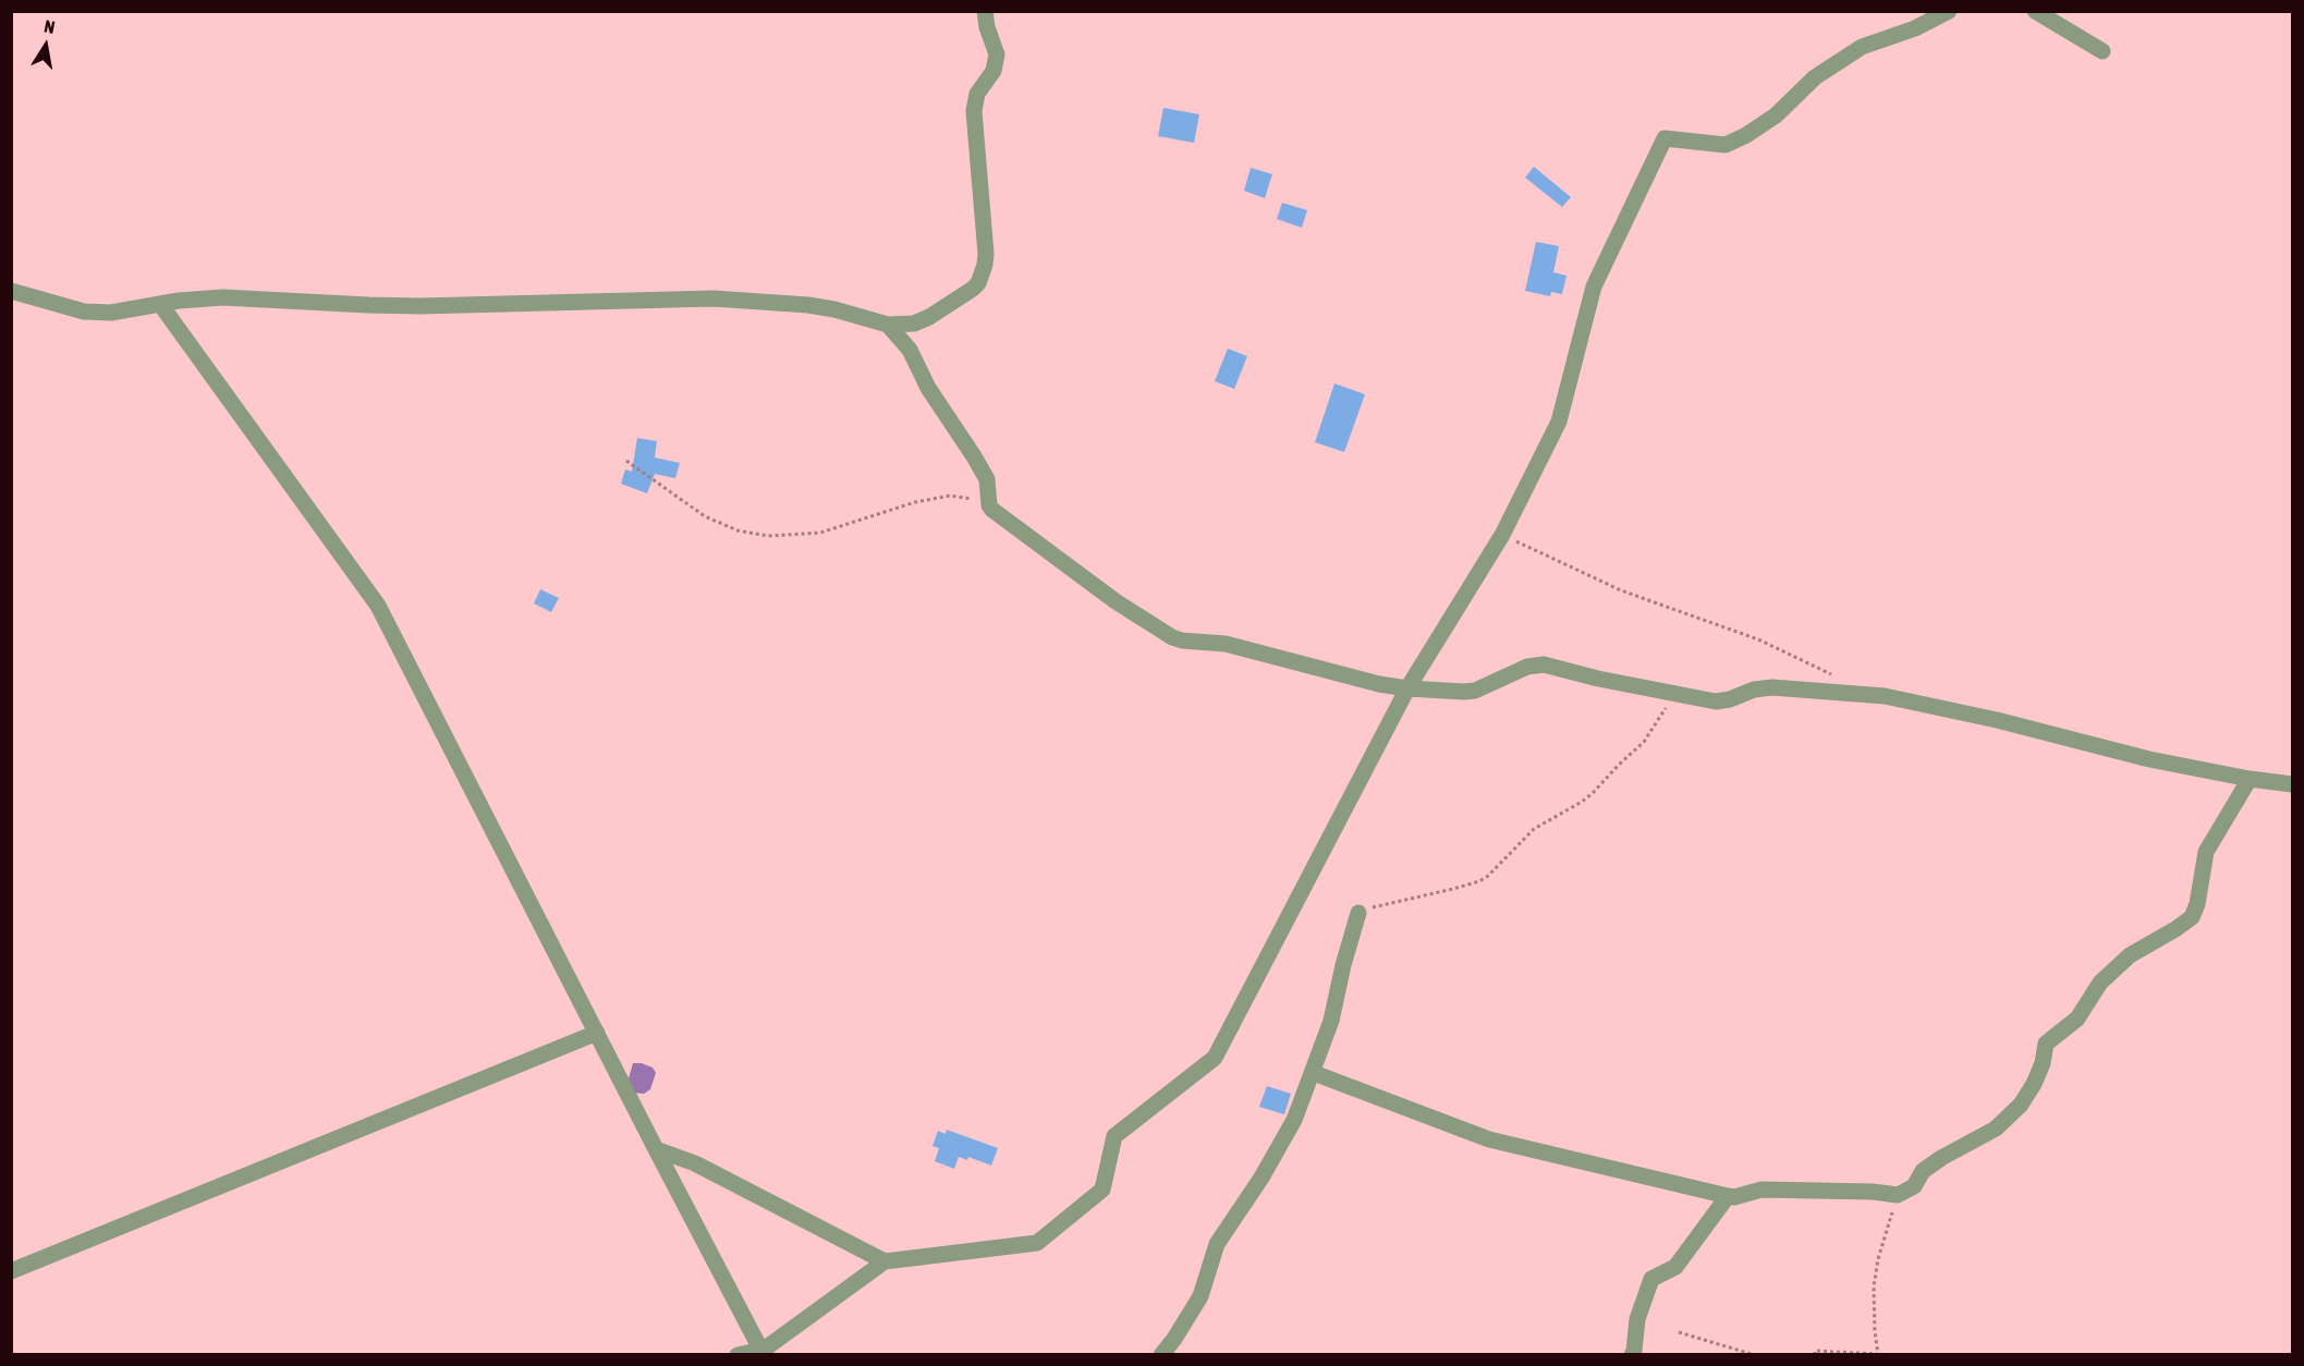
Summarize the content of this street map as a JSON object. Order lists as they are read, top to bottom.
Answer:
{
  "north": "top"
}
